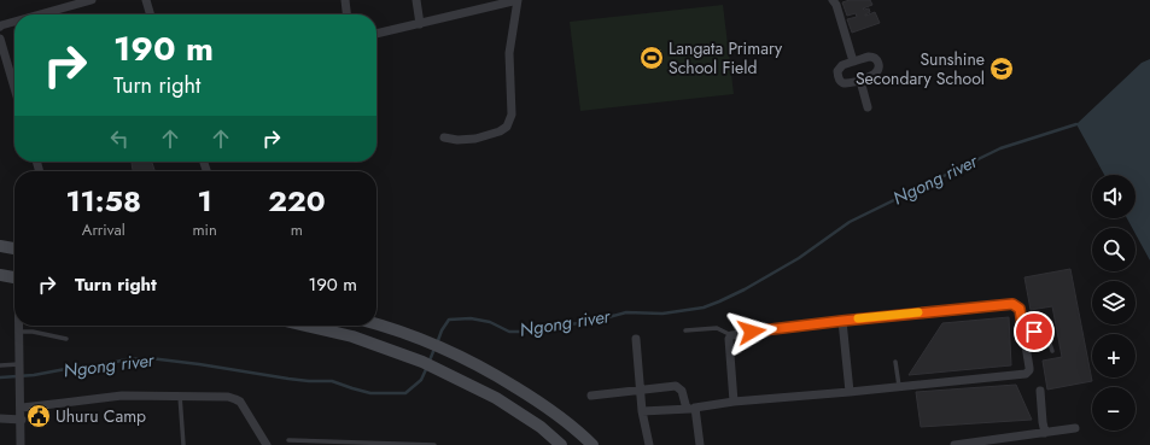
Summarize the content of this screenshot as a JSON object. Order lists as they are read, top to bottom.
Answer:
{
  "water": ["Ngong river"],
  "places": {
    "sports": ["Langata Primary School Field"],
    "school or university": ["Sunshine Secondary School"],
    "public building": ["Uhuru Camp"]
  },
  "page": {
    "turn": ["190 m", "Turn right"],
    "eta": [
      "11:58",
      "Arrival",
      "1",
      "min",
      "220",
      "m"
    ],
    "map_buttons": ["+", "−"],
    "list": [
      {
        "name": "Turn right",
        "value": "190 m"
      }
    ]
  }
}
